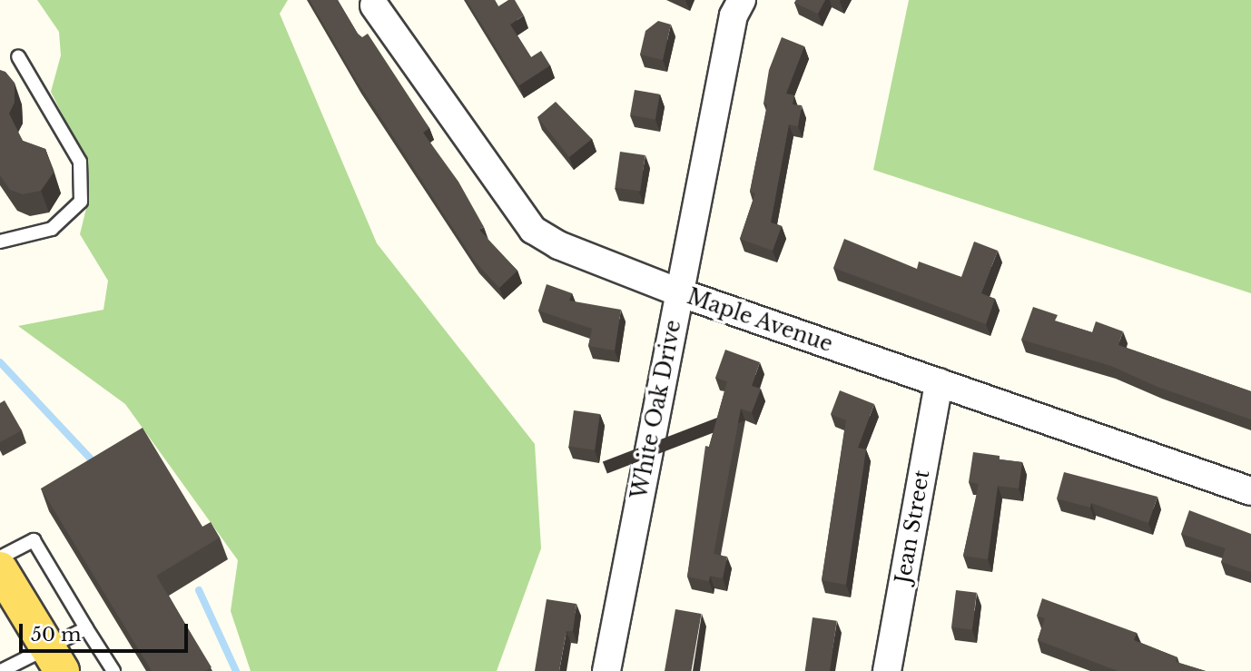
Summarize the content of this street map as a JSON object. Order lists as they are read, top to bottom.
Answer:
{
  "streets": {
    "street": ["Maple Avenue", "White Oak Drive", "Jean Street"]
  },
  "crossings": [
    ["Maple Avenue", "White Oak Drive"],
    ["Maple Avenue", "Jean Street"]
  ],
  "scale_bar": "50 m"
}
